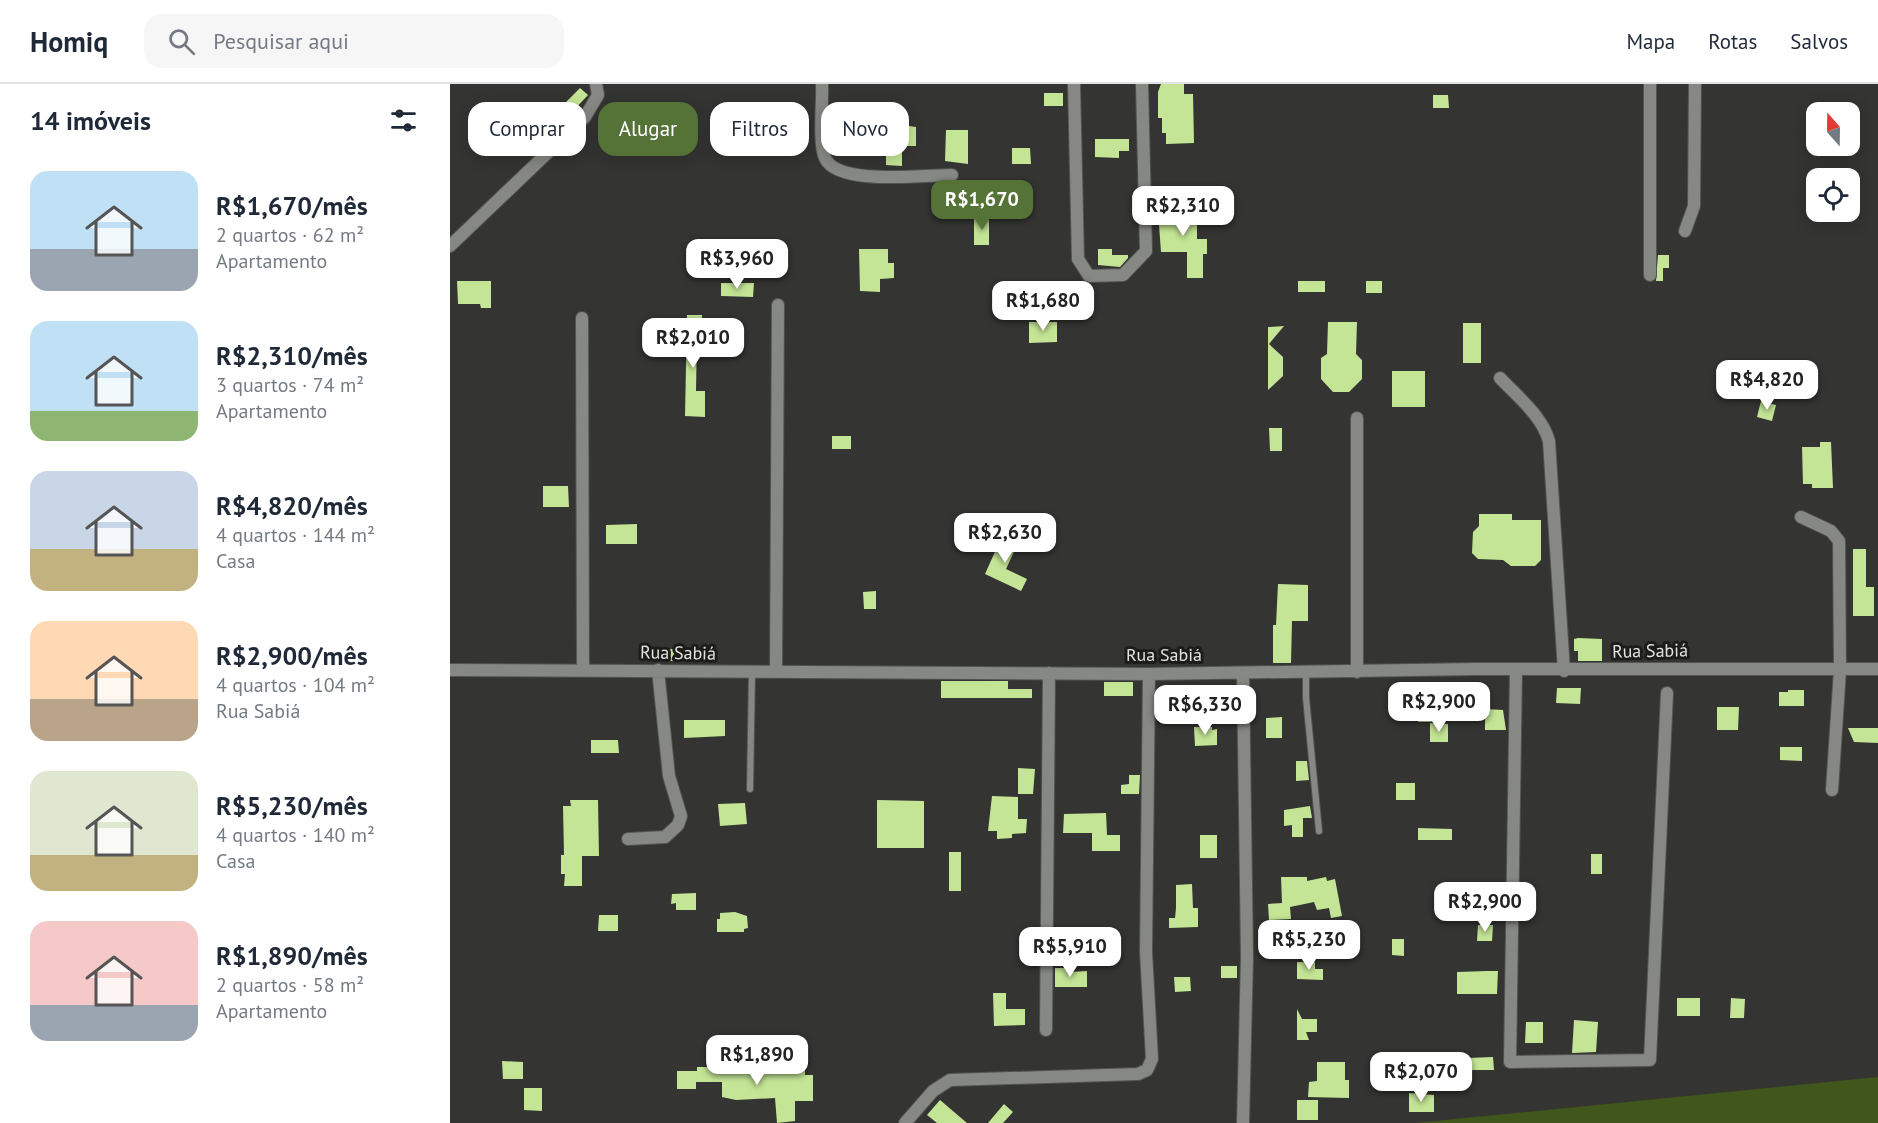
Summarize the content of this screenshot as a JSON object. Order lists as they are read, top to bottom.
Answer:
{
  "streets": {
    "street": ["Rua Sabiá"]
  },
  "north": "top",
  "page": {
    "header": "Homiq",
    "search": "Pesquisar aqui",
    "nav": ["Mapa", "Rotas", "Salvos"],
    "heading": "14 imóveis",
    "chip": [
      "Comprar",
      "Alugar",
      "Filtros",
      "Novo"
    ],
    "list": [
      {
        "name": "R$1,670/mês",
        "note": "2 quartos · 62 m² · Apartamento"
      },
      {
        "name": "R$2,310/mês",
        "note": "3 quartos · 74 m² · Apartamento"
      },
      {
        "name": "R$4,820/mês",
        "note": "4 quartos · 144 m² · Casa"
      },
      {
        "name": "R$2,900/mês",
        "note": "4 quartos · 104 m² · Rua Sabiá"
      },
      {
        "name": "R$5,230/mês",
        "note": "4 quartos · 140 m² · Casa"
      },
      {
        "name": "R$1,890/mês",
        "note": "2 quartos · 58 m² · Apartamento"
      }
    ],
    "price": [
      "R$1,670",
      "R$2,310",
      "R$3,960",
      "R$1,680",
      "R$2,010",
      "R$4,820",
      "R$2,630",
      "R$2,900",
      "R$6,330",
      "R$2,900",
      "R$5,230",
      "R$5,910",
      "R$1,890",
      "R$2,070"
    ]
  }
}
